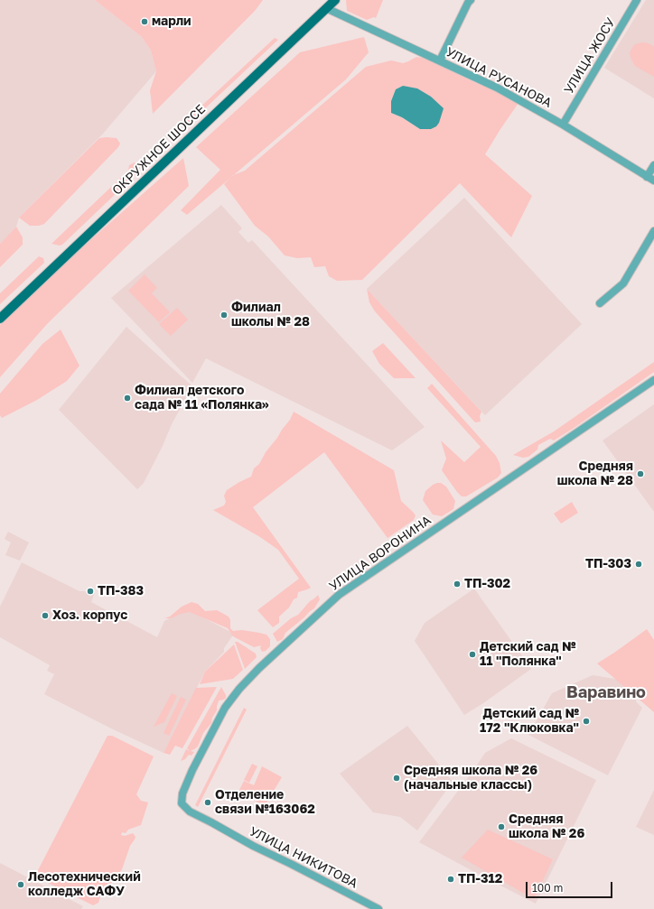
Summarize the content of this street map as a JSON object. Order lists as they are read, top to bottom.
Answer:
{
  "streets": {
    "main road": ["ОКРУЖНОЕ ШОССЕ"],
    "street": [
      "УЛИЦА ЖОСУ",
      "УЛИЦА РУСАНОВА",
      "УЛИЦА ВОРОНИНА",
      "УЛИЦА НИКИТОВА"
    ]
  },
  "crossings": [
    ["УЛИЦА ЖОСУ", "УЛИЦА РУСАНОВА"],
    ["УЛИЦА РУСАНОВА", "ОКРУЖНОЕ ШОССЕ"],
    ["УЛИЦА ВОРОНИНА", "УЛИЦА НИКИТОВА"]
  ],
  "districts": ["Варавино"],
  "places": [
    "марли",
    "Филиал школы № 28",
    "Филиал детского сада № 11 «Полянка»",
    "Средняя школа № 28",
    "ТП-303",
    "ТП-302",
    "ТП-383",
    "Хоз. корпус",
    "Детский сад № 11 \"Полянка\"",
    "Детский сад № 172 \"Клюковка\"",
    "Средняя школа № 26 (начальные классы)",
    "Отделение связи №163062",
    "Средняя школа № 26",
    "ТП-312",
    "Лесотехнический колледж САФУ"
  ],
  "scale_bar": "100 m"
}
